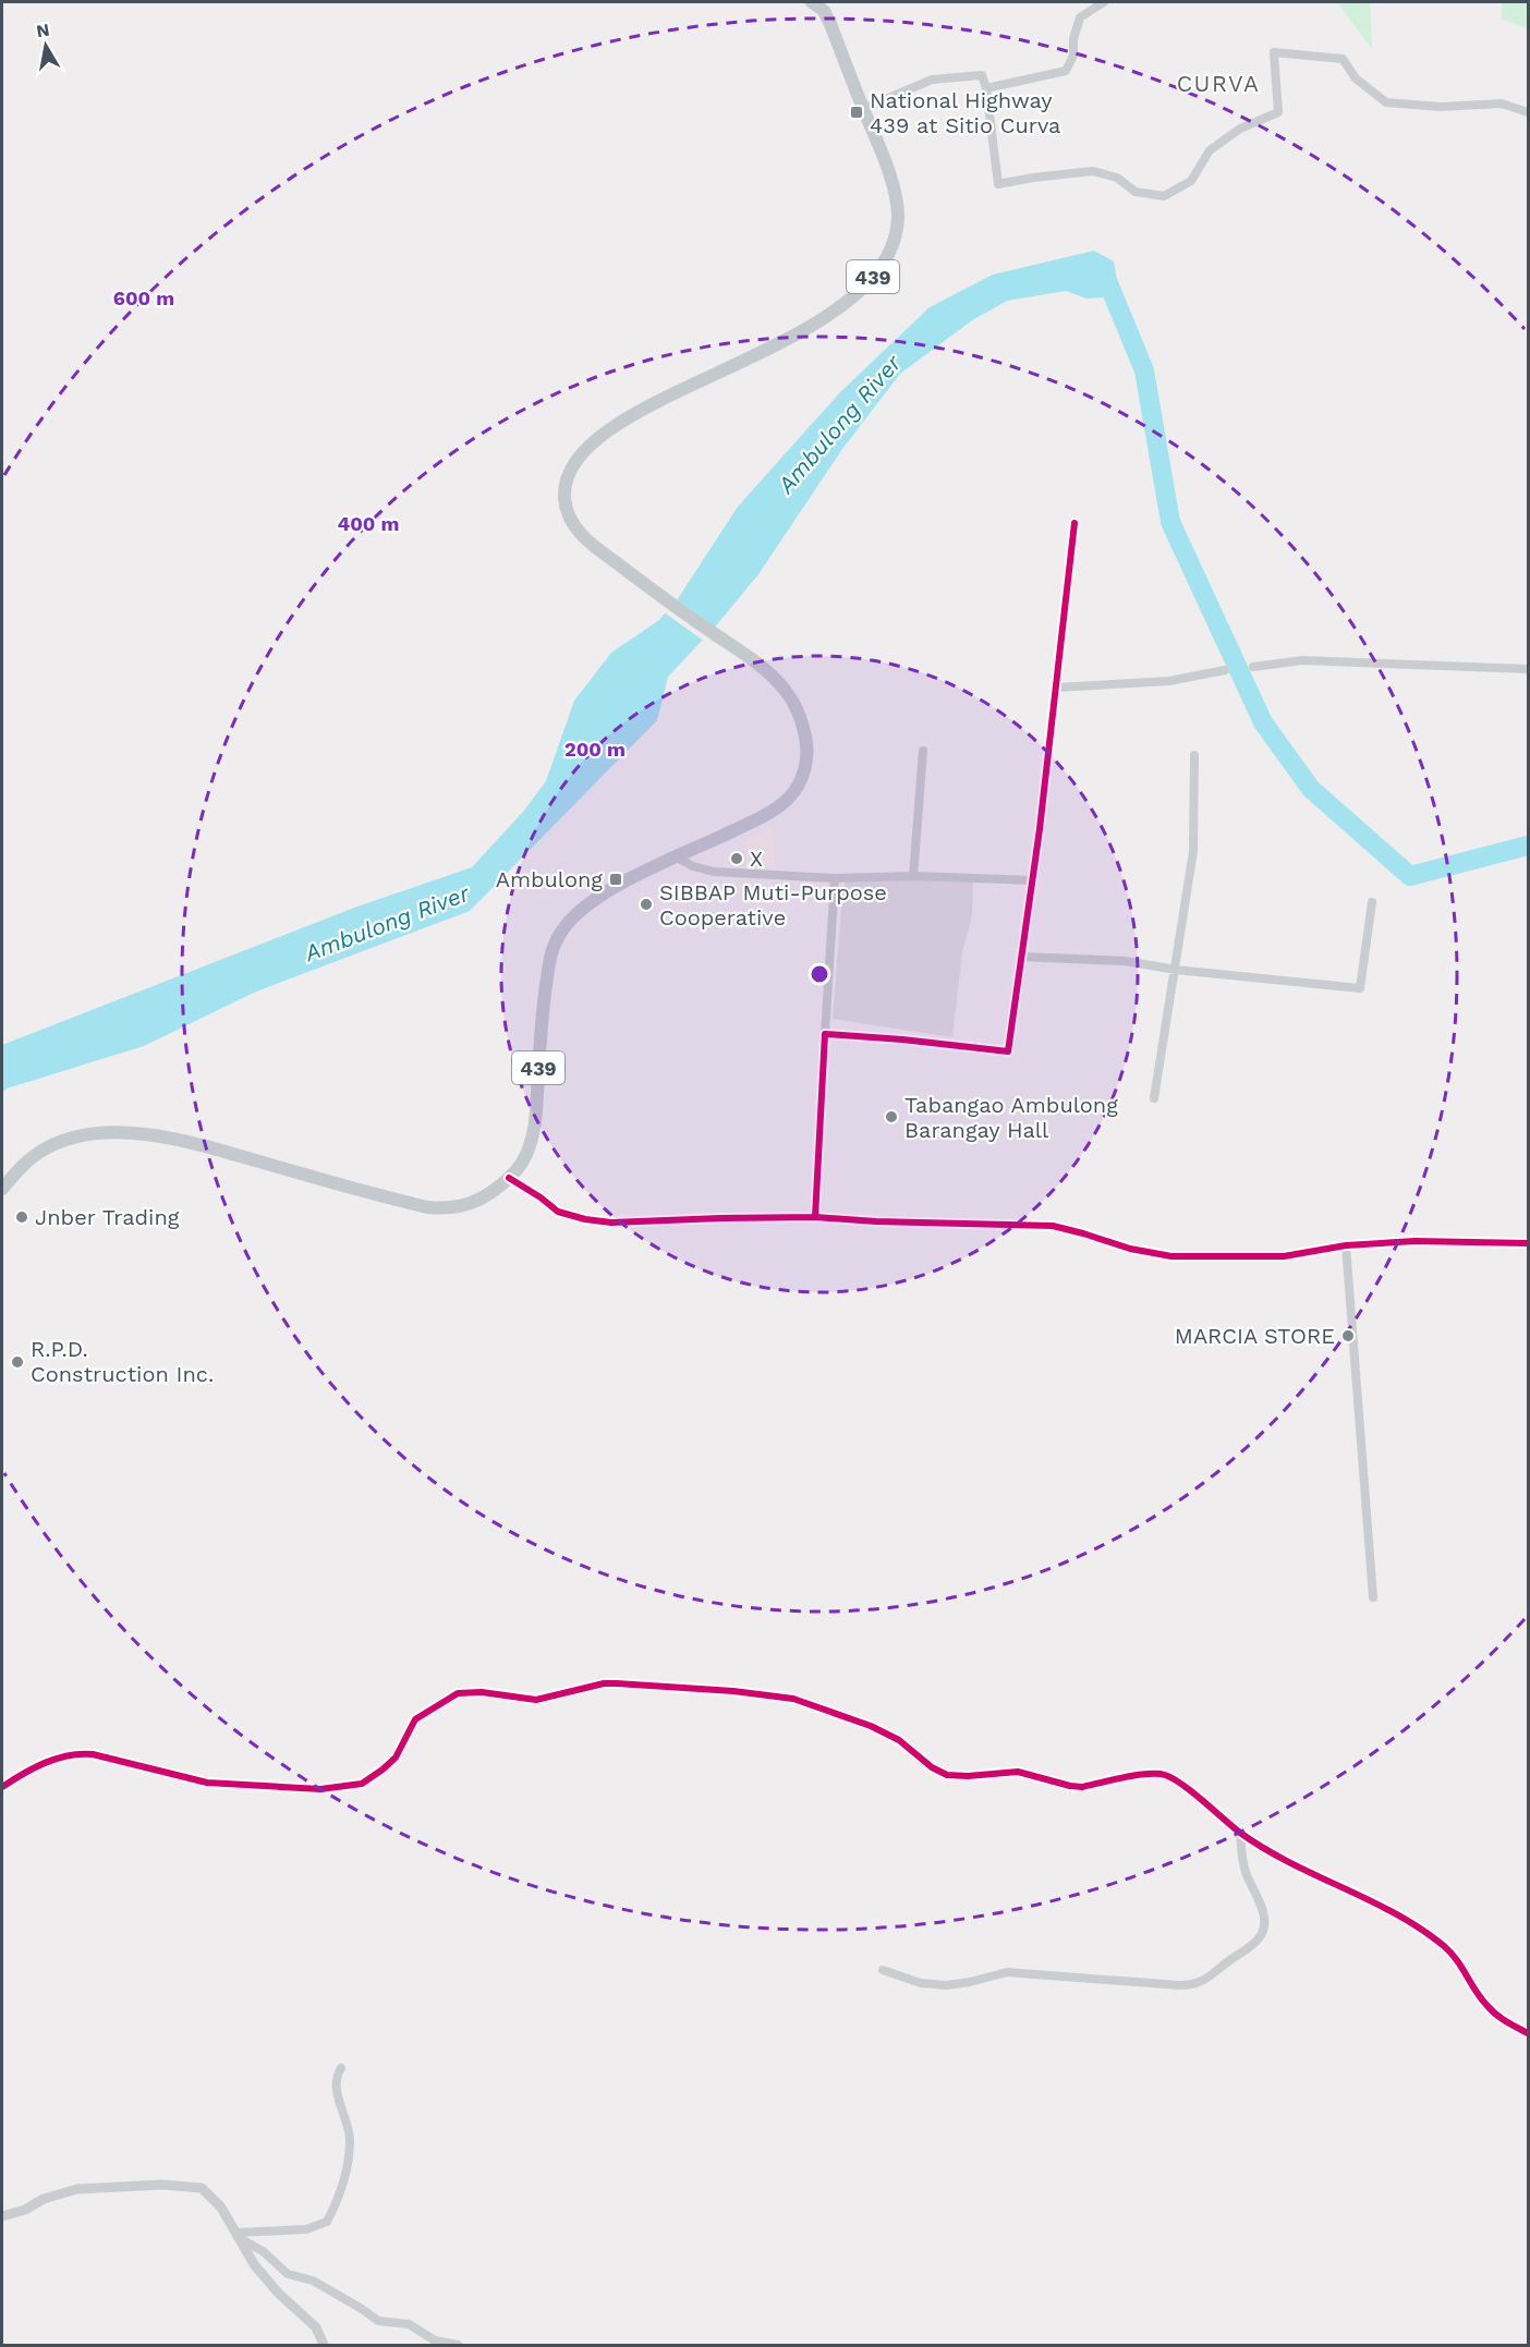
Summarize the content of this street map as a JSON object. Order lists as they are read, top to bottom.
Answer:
{
  "streets": {
    "main road": ["439"]
  },
  "districts": ["CURVA"],
  "water": ["Ambulong River"],
  "places": {
    "transit": ["National Highway 439 at Sitio Curva", "Ambulong"],
    "other": [
      "X",
      "SIBBAP Muti-Purpose Cooperative",
      "Tabangao Ambulong Barangay Hall",
      "Jnber Trading",
      "MARCIA STORE",
      "R.P.D. Construction Inc."
    ]
  },
  "north": "top",
  "rings": ["600 m", "400 m", "200 m"]
}
